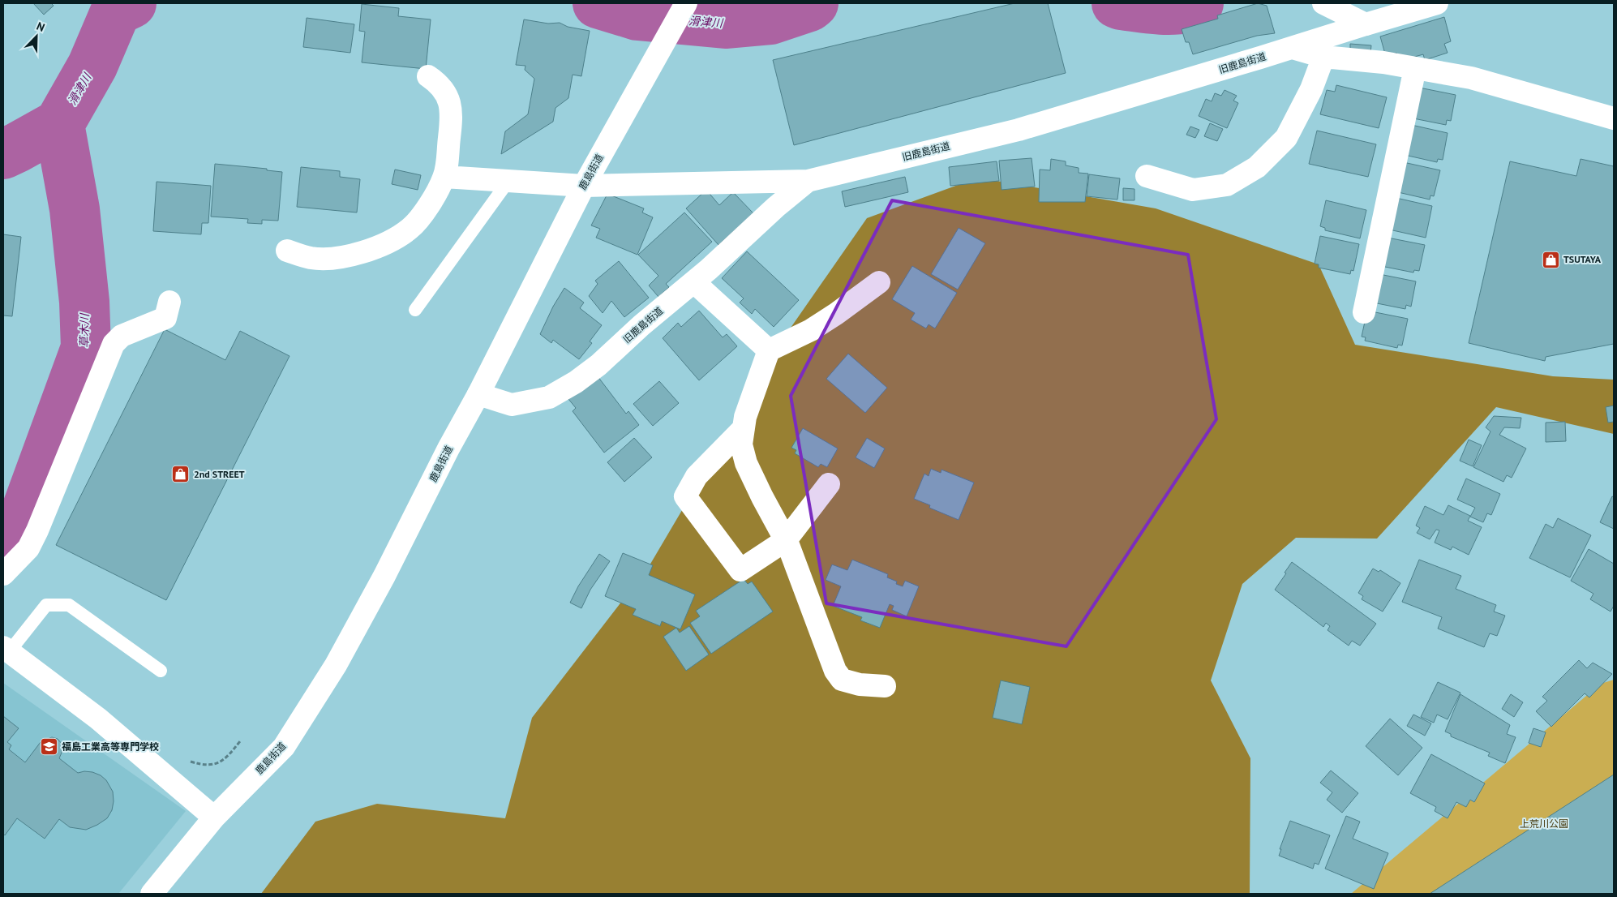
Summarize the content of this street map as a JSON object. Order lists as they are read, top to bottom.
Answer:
{
  "streets": {
    "street": ["旧鹿島街道", "鹿島街道"]
  },
  "crossings": [
    ["旧鹿島街道", "鹿島街道"]
  ],
  "water": ["滑津川", "草木川"],
  "parks": ["上荒川公園"],
  "places": {
    "shop": ["TSUTAYA", "2nd STREET"],
    "school or university": ["福島工業高等専門学校"]
  },
  "north": "top right"
}
